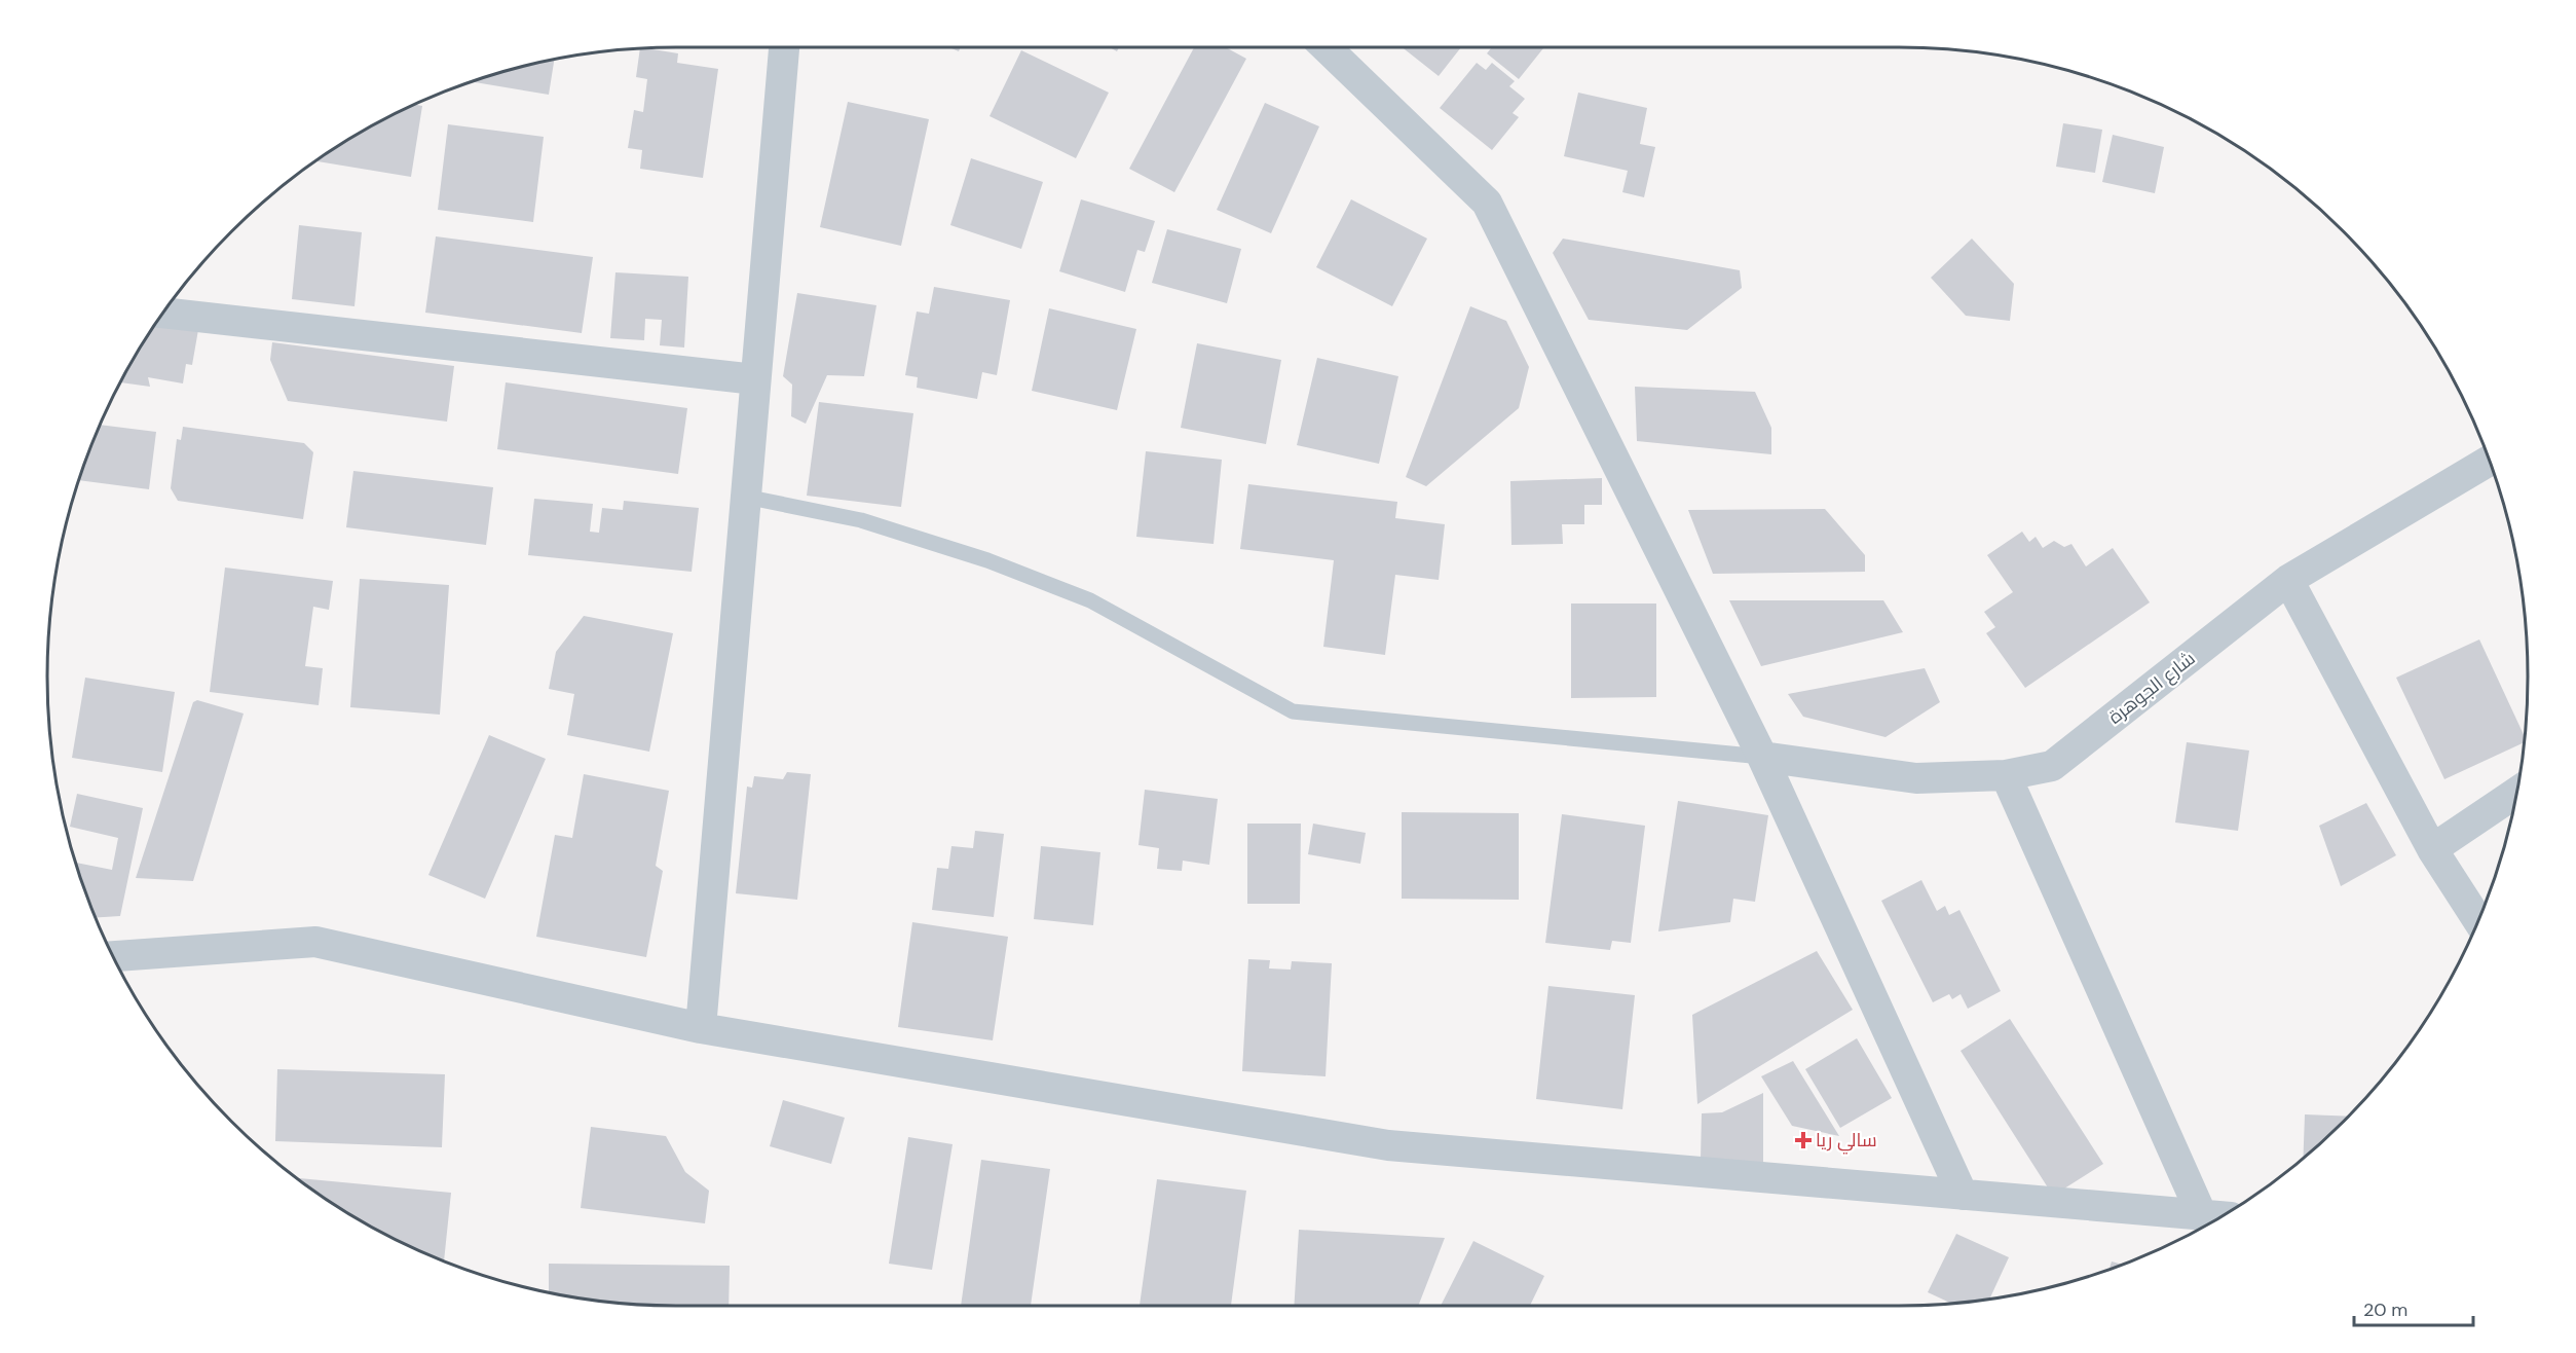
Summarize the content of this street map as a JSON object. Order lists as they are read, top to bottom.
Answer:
{
  "streets": {
    "street": ["شارع الجوهرة"]
  },
  "places": {
    "health": ["سالي ريا"]
  },
  "scale_bar": "20 m"
}
